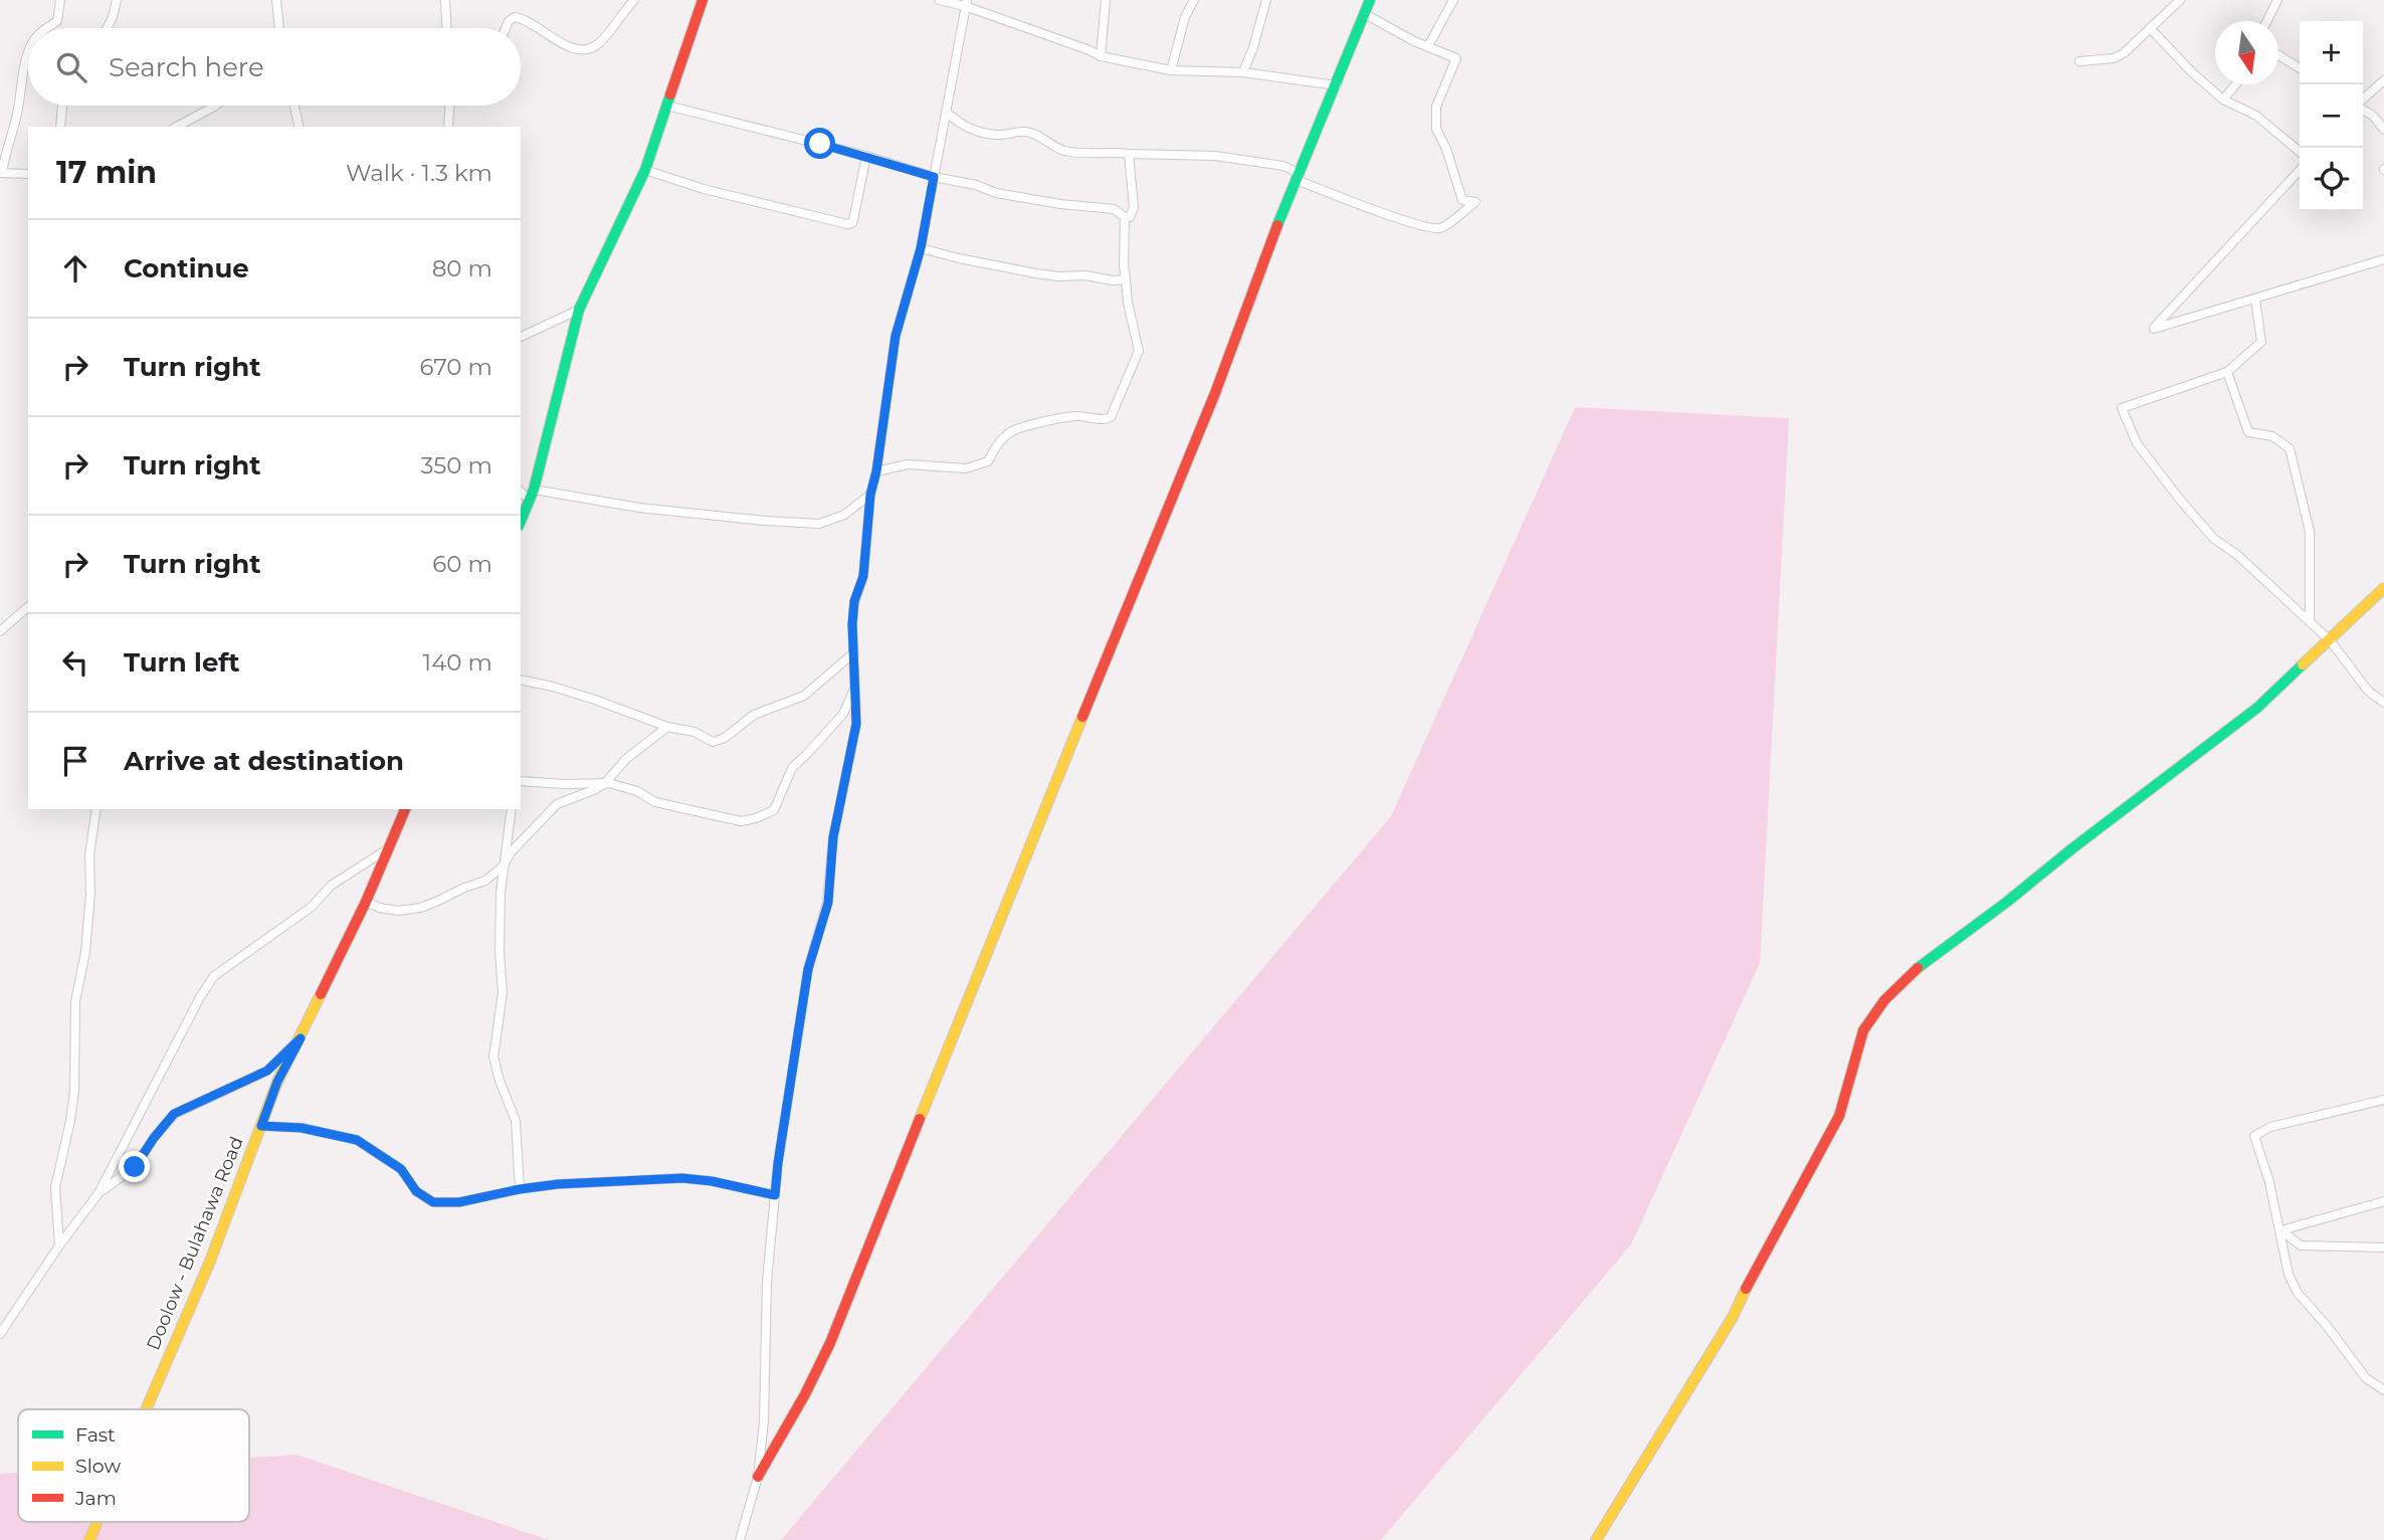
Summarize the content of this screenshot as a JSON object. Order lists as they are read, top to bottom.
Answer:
{
  "streets": {
    "street": ["Doolow - Bulahawa Road"]
  },
  "legend": ["Fast", "Slow", "Jam"],
  "north": "bottom",
  "page": {
    "map_buttons": ["+", "−"],
    "search": "Search here",
    "heading": ["17 min", "Walk · 1.3 km"],
    "list": [
      ["Continue", "80 m"],
      ["Turn right", "670 m"],
      ["Turn right", "350 m"],
      ["Turn right", "60 m"],
      ["Turn left", "140 m"],
      "Arrive at destination"
    ]
  }
}
